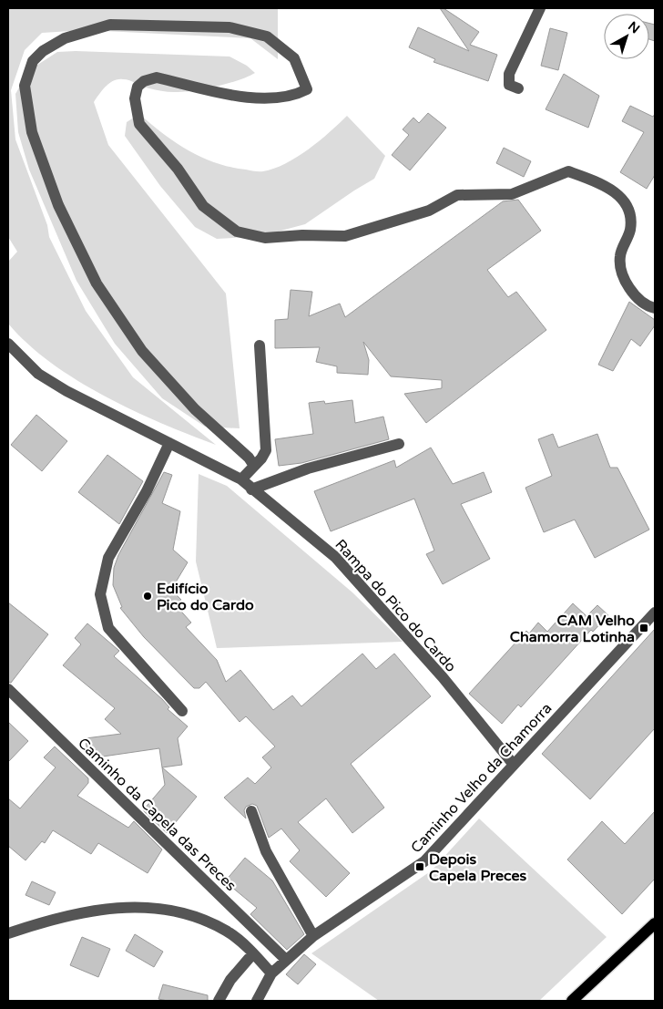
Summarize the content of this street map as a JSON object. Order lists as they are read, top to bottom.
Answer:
{
  "streets": {
    "street": ["Rampa do Pico do Cardo", "Caminho Velho da Chamorra", "Caminho da Capela das Preces"]
  },
  "crossings": [
    ["Rampa do Pico do Cardo", "Caminho Velho da Chamorra"],
    ["Caminho Velho da Chamorra", "Caminho da Capela das Preces"]
  ],
  "places": {
    "other": ["Edifício Pico do Cardo"],
    "transit": ["CAM Velho Chamorra Lotinha", "Depois Capela Preces"]
  },
  "north": "top right"
}
